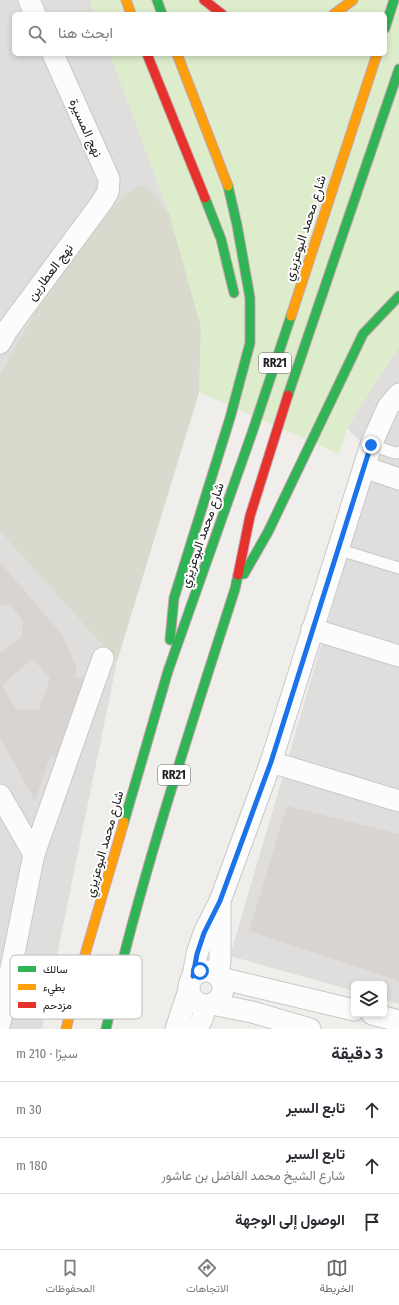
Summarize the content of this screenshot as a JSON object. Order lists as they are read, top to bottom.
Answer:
{
  "streets": {
    "highway": ["شارع محمد البوعزيزي", "RR21"],
    "street": ["نهج المسيرة", "نهج العطارين"]
  },
  "crossings": [
    ["نهج المسيرة", "نهج العطارين"]
  ],
  "legend": ["سالك", "بطيء", "مزدحم"],
  "page": {
    "search": "ابحث هنا",
    "heading": ["3 دقيقة", "سيرًا · 210 m"],
    "list": [
      ["تابع السير", "30 m"],
      ["تابع السير", "شارع الشيخ محمد الفاضل بن عاشور", "180 m"],
      "الوصول إلى الوجهة"
    ],
    "nav": ["الخريطة", "الاتجاهات", "المحفوظات"]
  }
}
